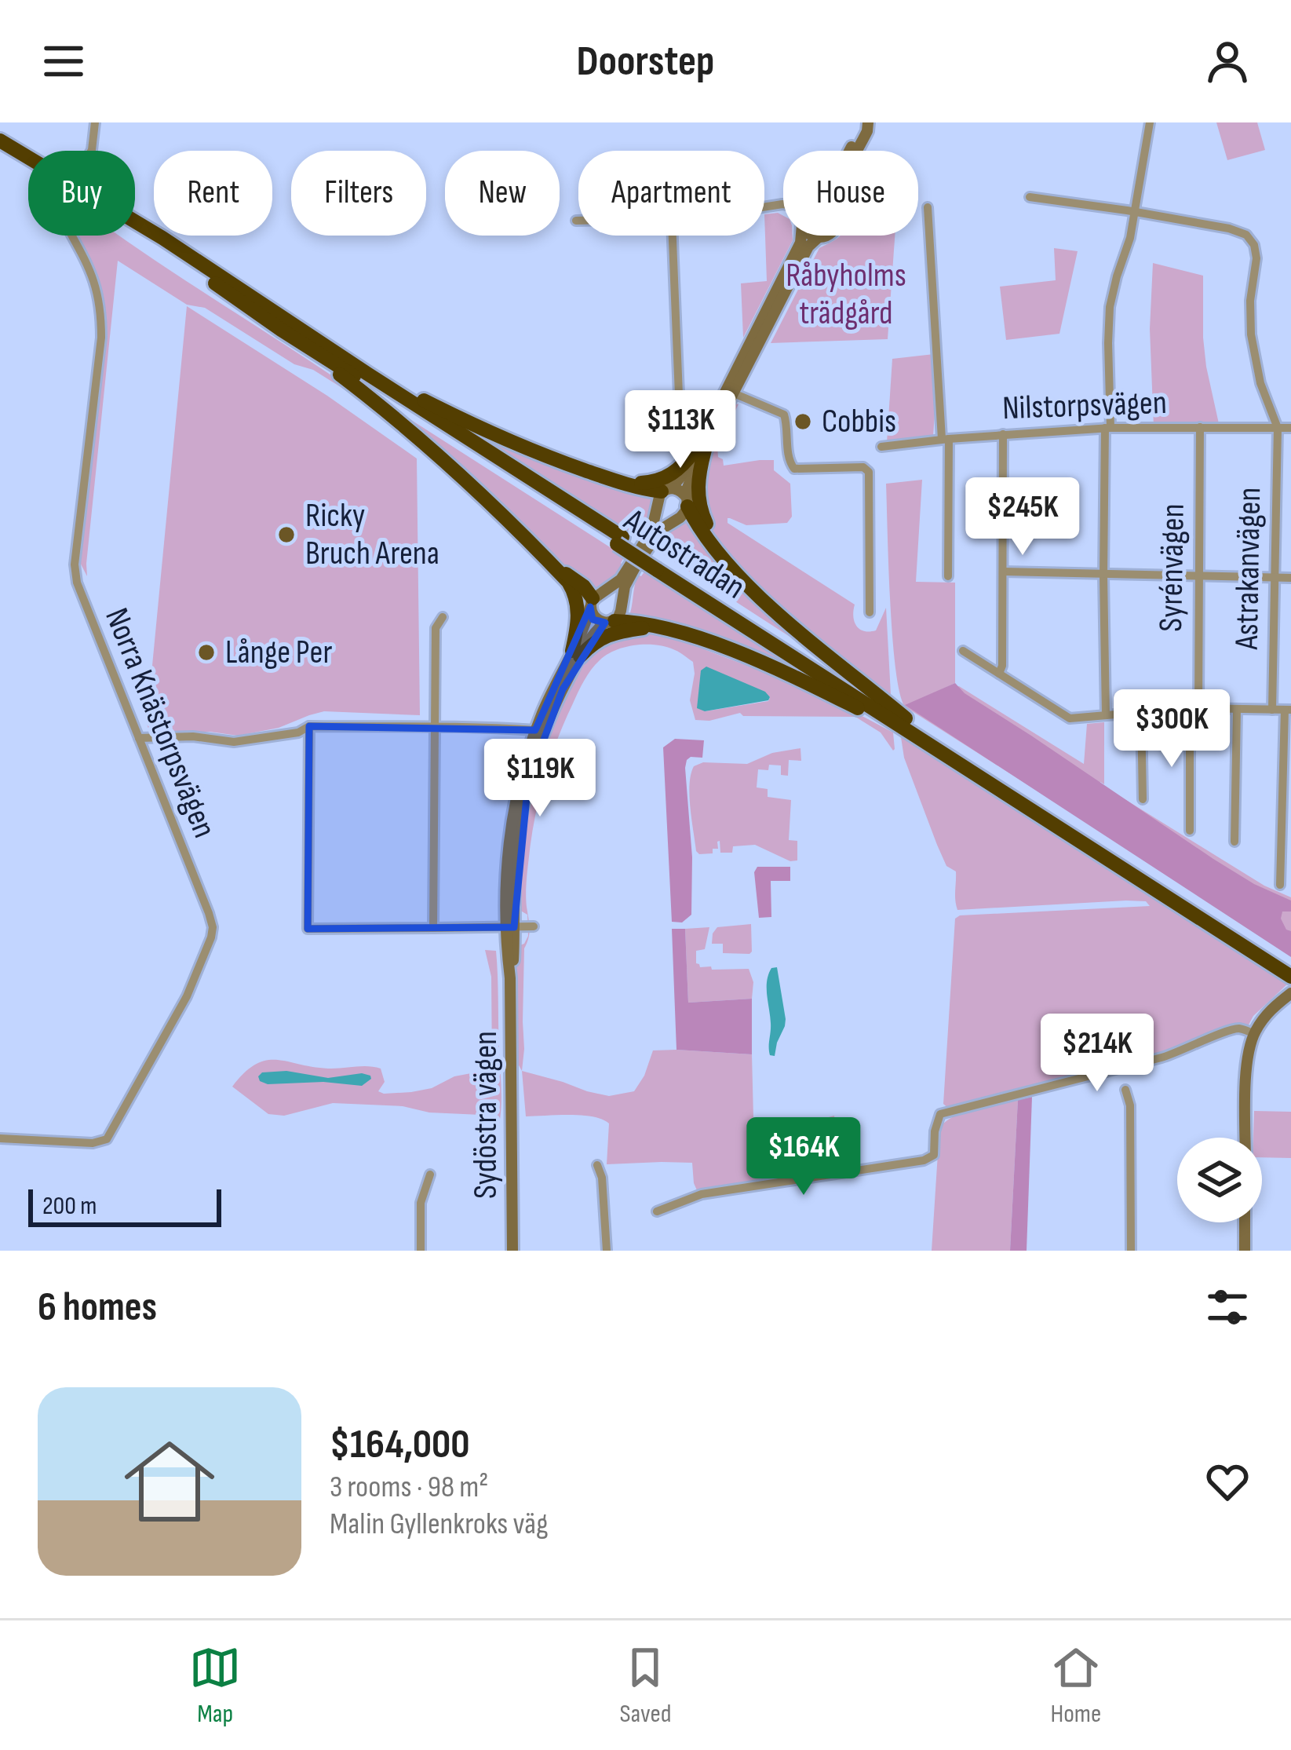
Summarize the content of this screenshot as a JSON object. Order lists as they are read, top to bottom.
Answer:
{
  "streets": {
    "highway": ["Autostradan"],
    "main road": ["Sydöstra vägen"],
    "street": [
      "Nilstorpsvägen",
      "Syrénvägen",
      "Astrakanvägen",
      "Norra Knästorpsvägen"
    ]
  },
  "crossings": [
    ["Nilstorpsvägen", "Syrénvägen"],
    ["Nilstorpsvägen", "Astrakanvägen"]
  ],
  "parks": ["Råbyholms trädgård"],
  "places": ["Cobbis", "Ricky Bruch Arena", "Långe Per"],
  "scale_bar": "200 m",
  "page": {
    "header": "Doorstep",
    "chip": [
      "Buy",
      "Rent",
      "Filters",
      "New",
      "Apartment",
      "House"
    ],
    "price": [
      "$113K",
      "$245K",
      "$300K",
      "$119K",
      "$214K",
      "$164K"
    ],
    "scale": "200 m",
    "heading": "6 homes",
    "list": [
      {
        "name": "$164,000",
        "note": "3 rooms · 98 m² · Malin Gyllenkroks väg"
      }
    ],
    "tabs": ["Map", "Saved", "Home"]
  }
}
